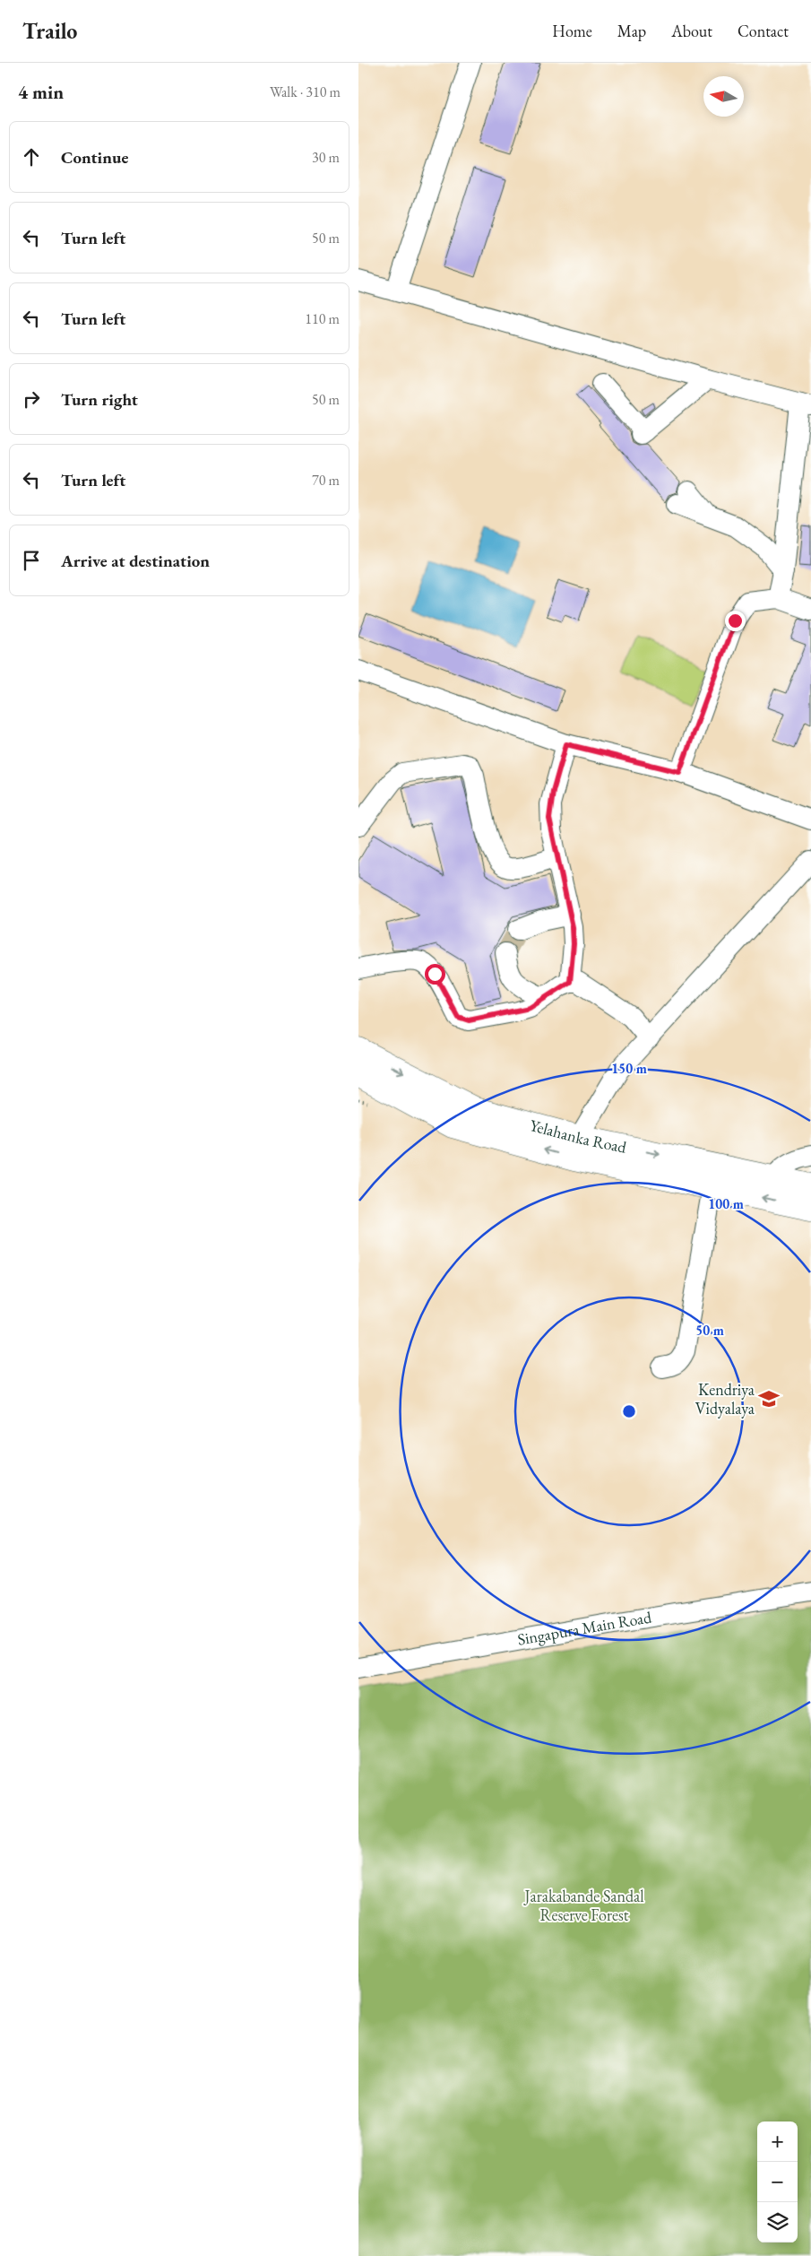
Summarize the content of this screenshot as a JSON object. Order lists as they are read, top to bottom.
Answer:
{
  "streets": {
    "main road": ["Yelahanka Road"],
    "street": ["Singapura Main Road"]
  },
  "parks": ["Jarakabande Sandal Reserve Forest"],
  "places": {
    "school or university": ["Kendriya Vidyalaya"]
  },
  "north": "left",
  "page": {
    "header": "Trailo",
    "nav": [
      "Home",
      "Map",
      "About",
      "Contact"
    ],
    "heading": ["4 min", "Walk · 310 m"],
    "list": [
      ["Continue", "30 m"],
      ["Turn left", "50 m"],
      ["Turn left", "110 m"],
      ["Turn right", "50 m"],
      ["Turn left", "70 m"],
      "Arrive at destination"
    ],
    "map_buttons": ["+", "−"]
  },
  "rings": ["150 m", "100 m", "50 m"]
}
